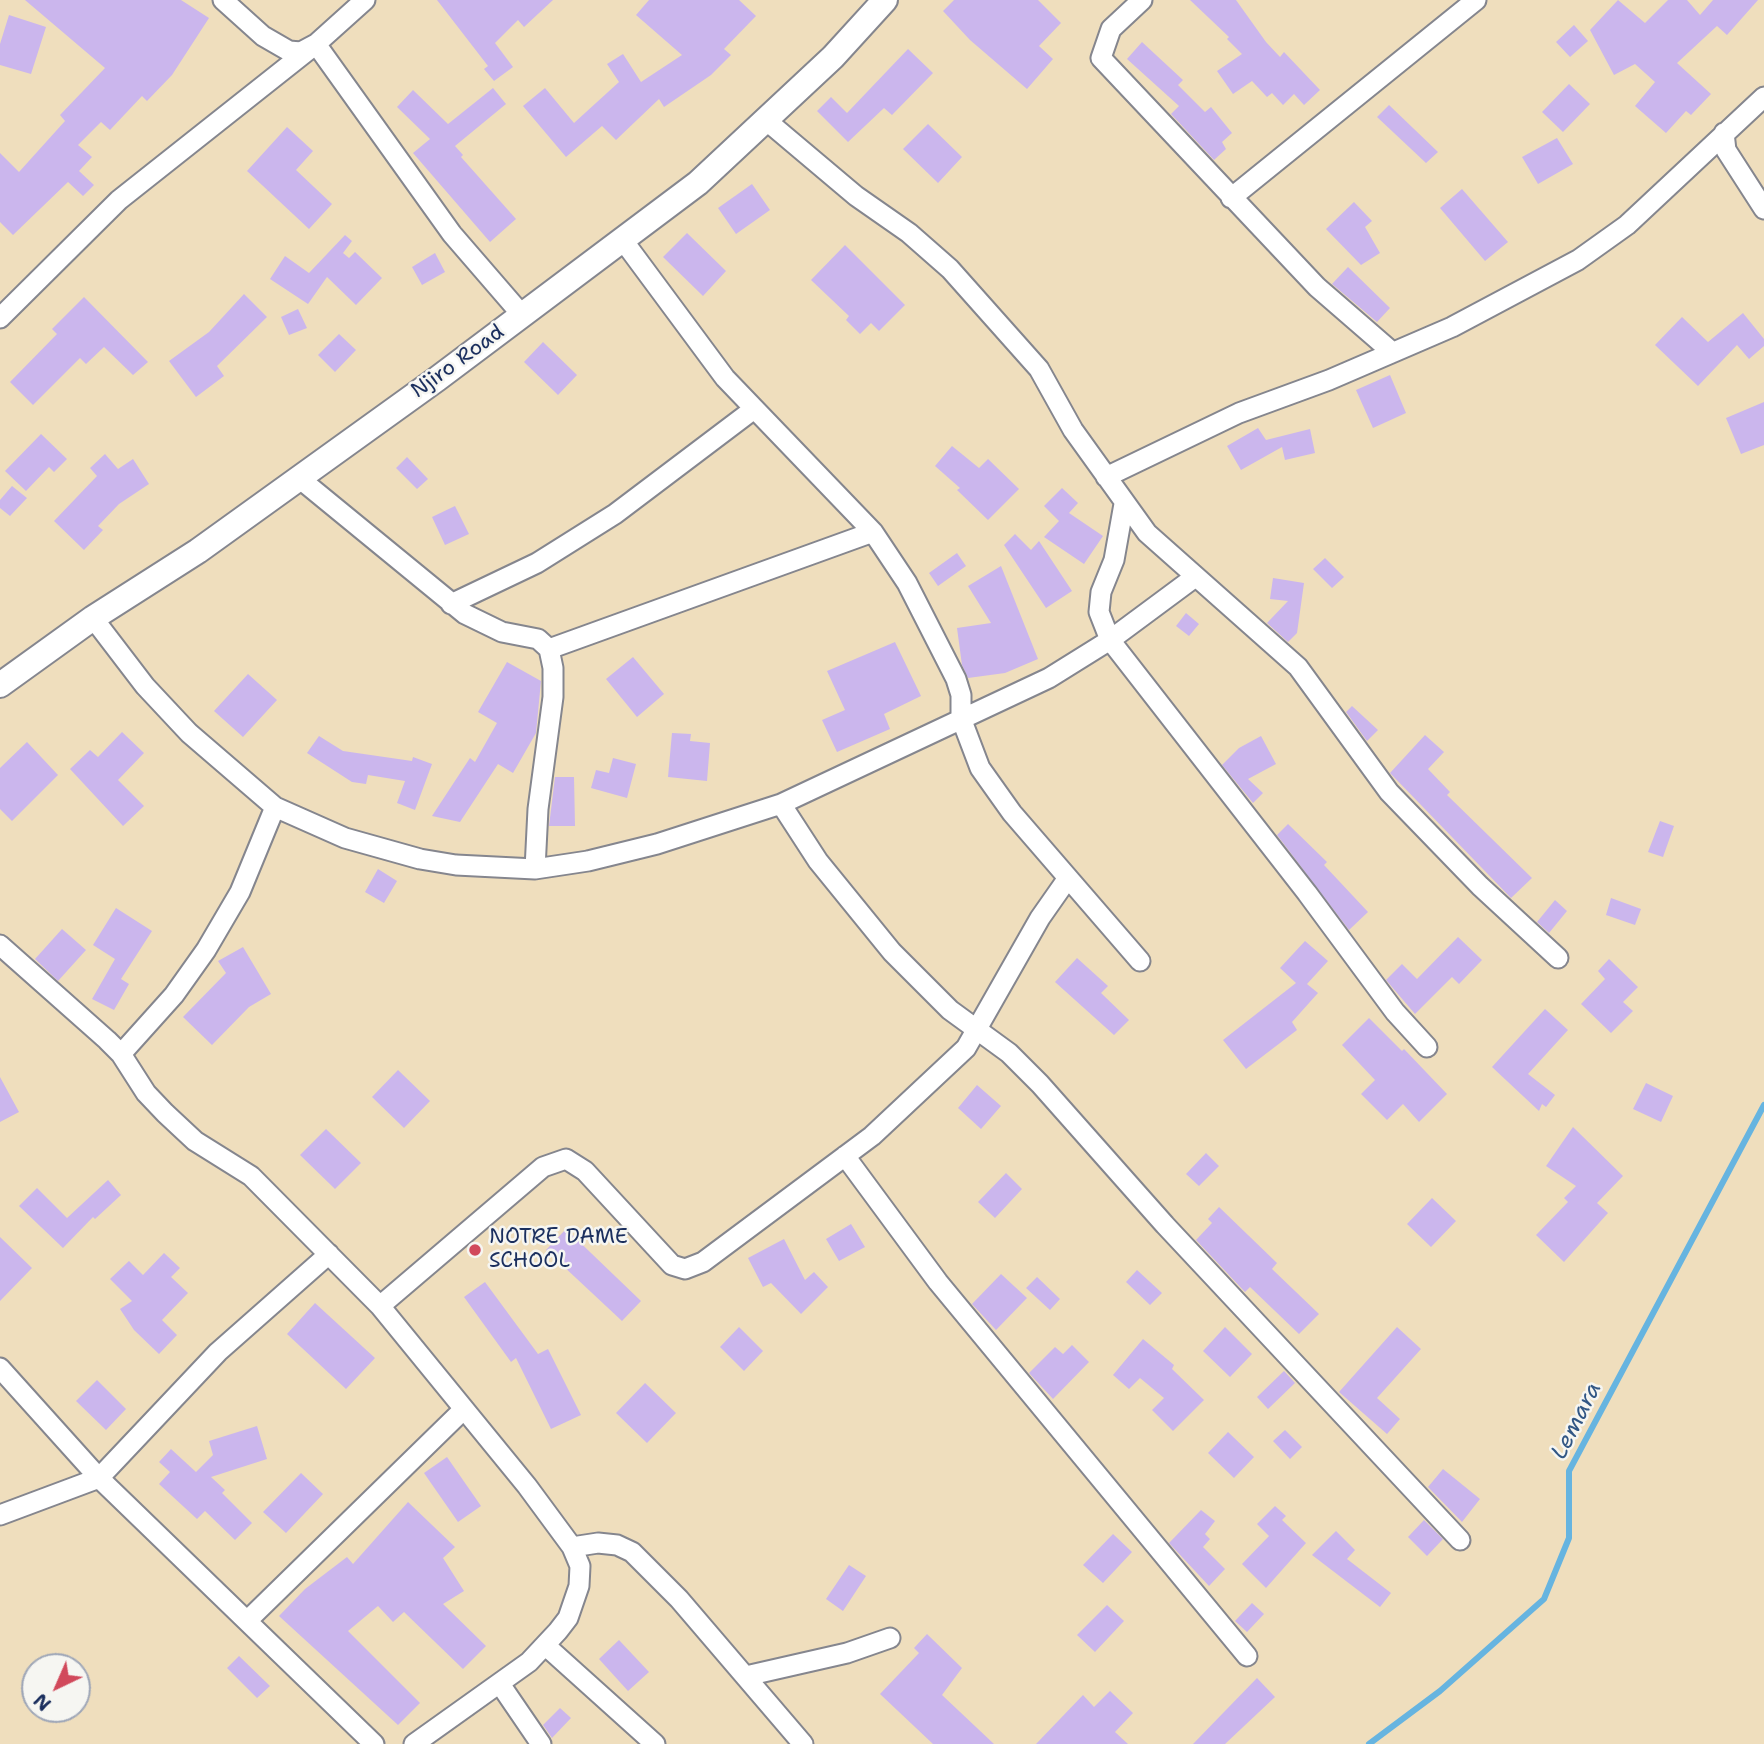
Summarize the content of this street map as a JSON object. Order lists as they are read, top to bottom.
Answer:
{
  "streets": {
    "street": ["Njiro Road"]
  },
  "water": ["Lemara"],
  "places": ["NOTRE DAME SCHOOL"],
  "north": "bottom left"
}
